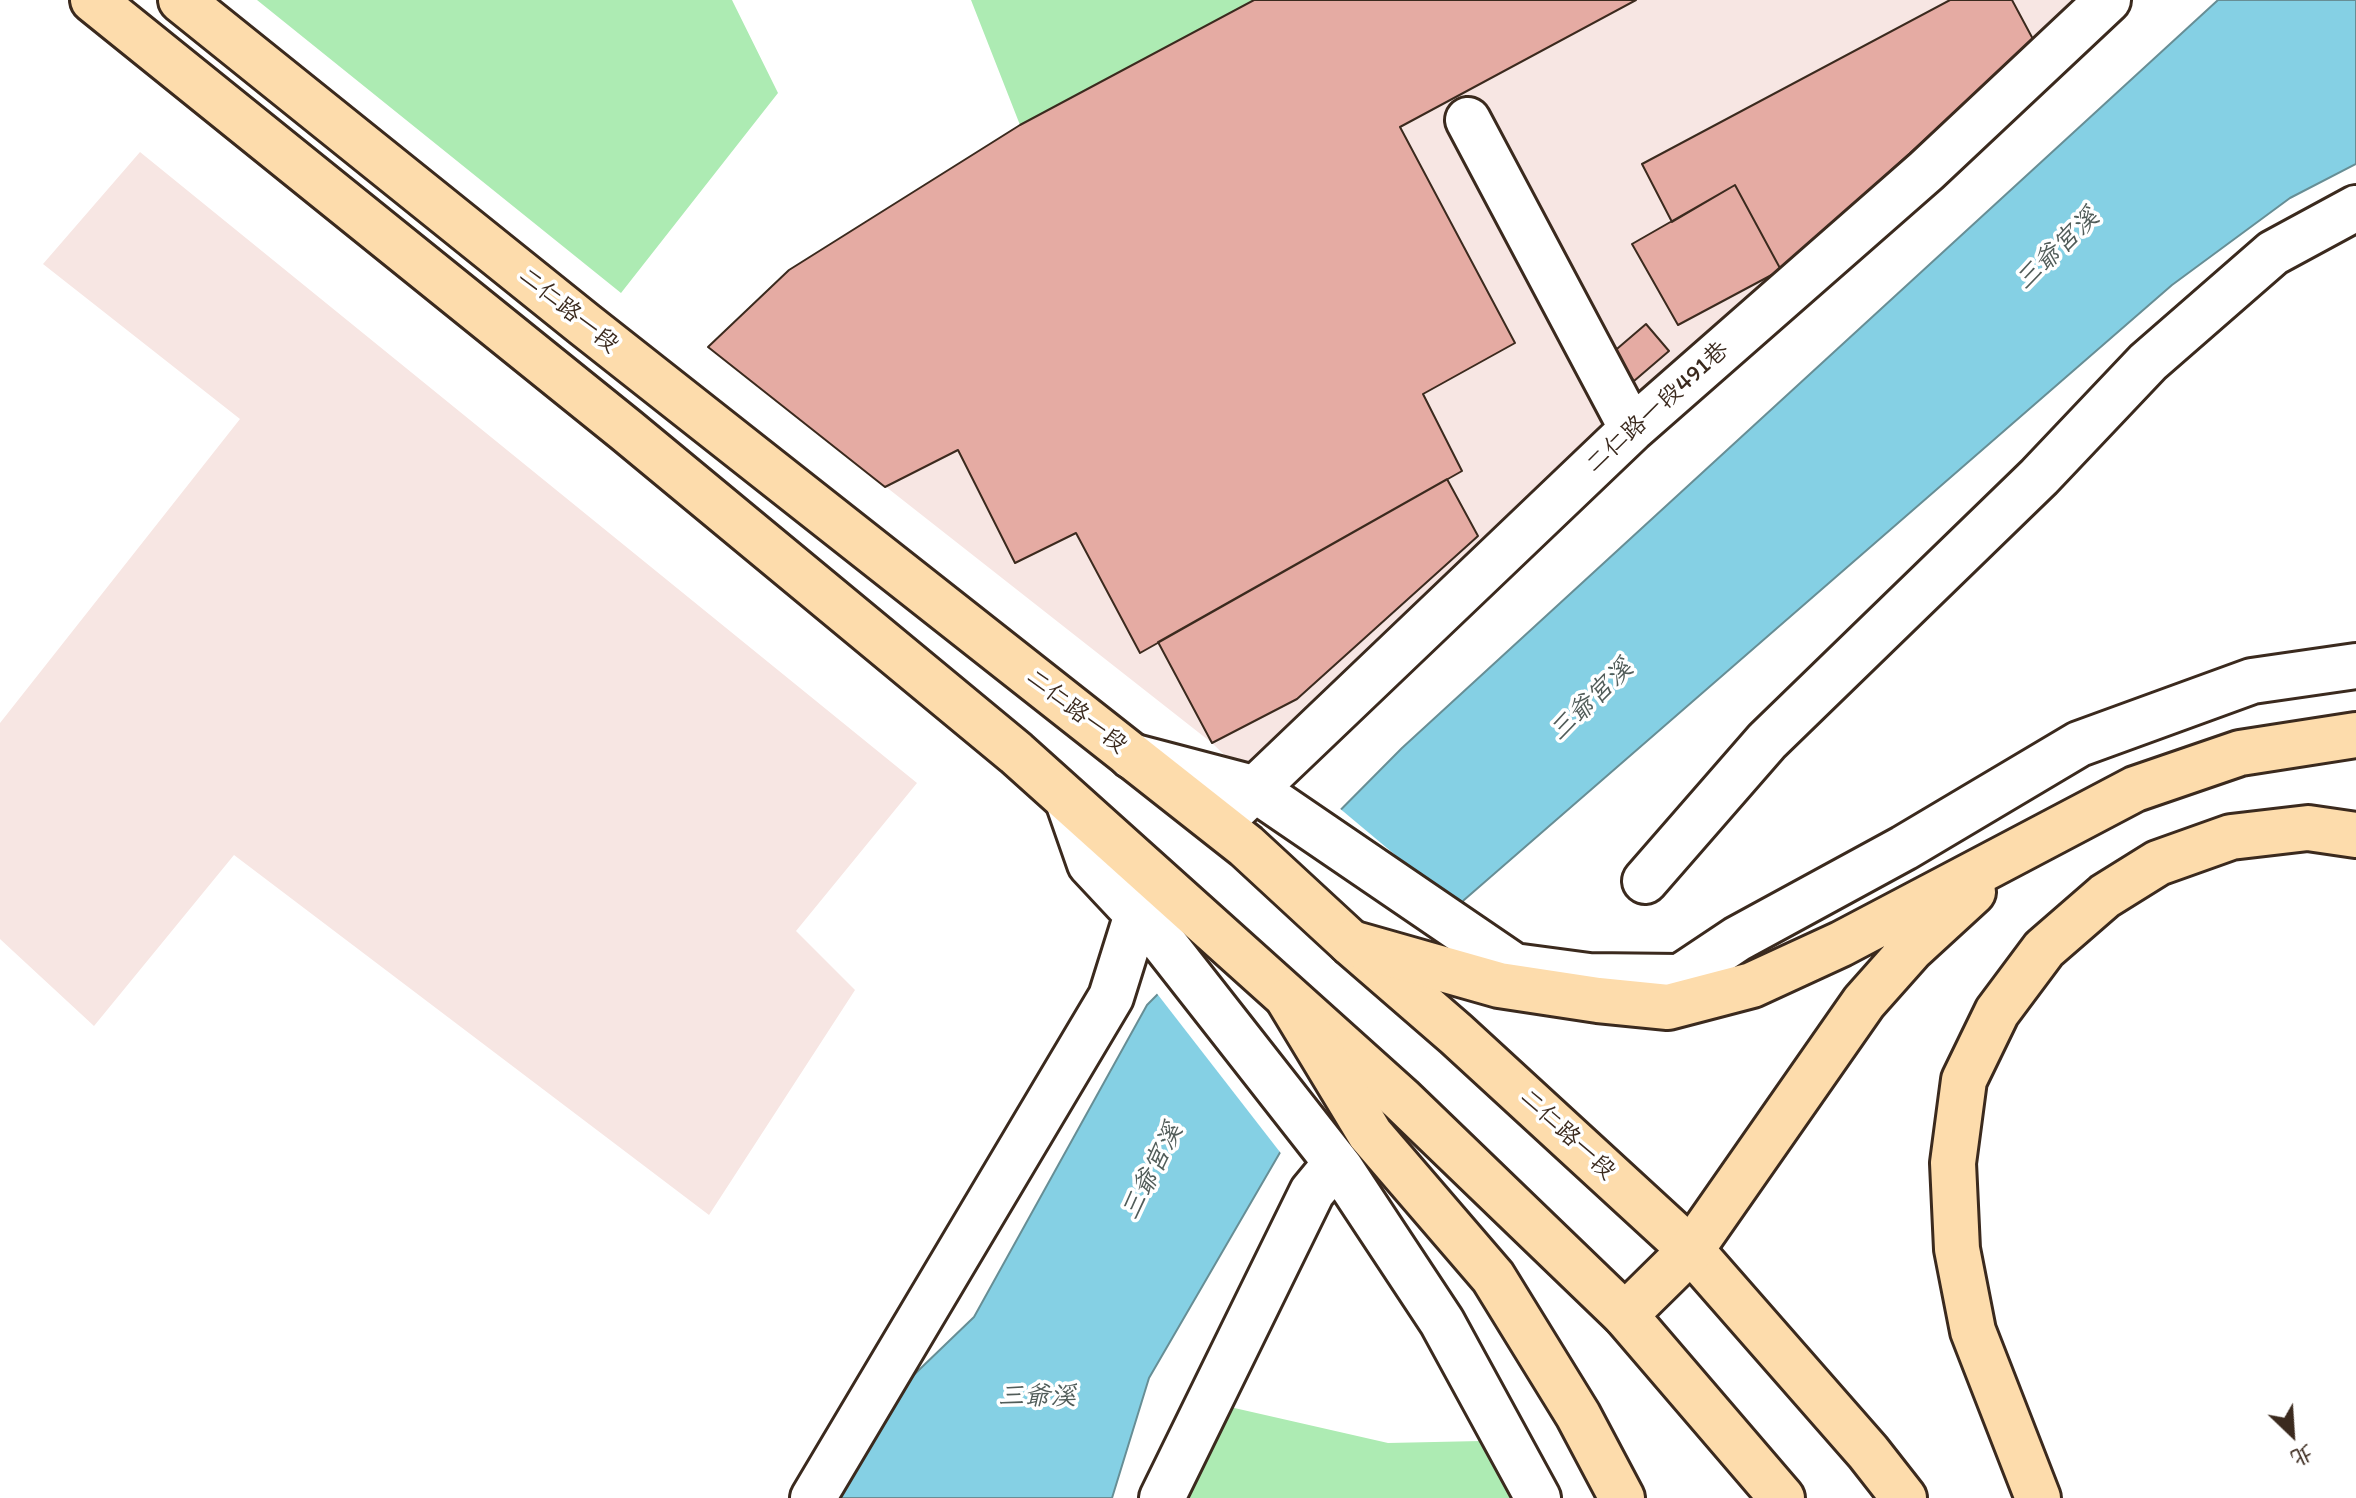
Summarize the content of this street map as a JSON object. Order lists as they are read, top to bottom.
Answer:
{
  "streets": {
    "main road": ["二仁路一段"],
    "street": ["二仁路一段491巷"]
  },
  "crossings": [
    ["二仁路一段", "二仁路一段491巷"]
  ],
  "water": ["三爺宮溪", "三爺溪"],
  "north": "bottom right"
}
